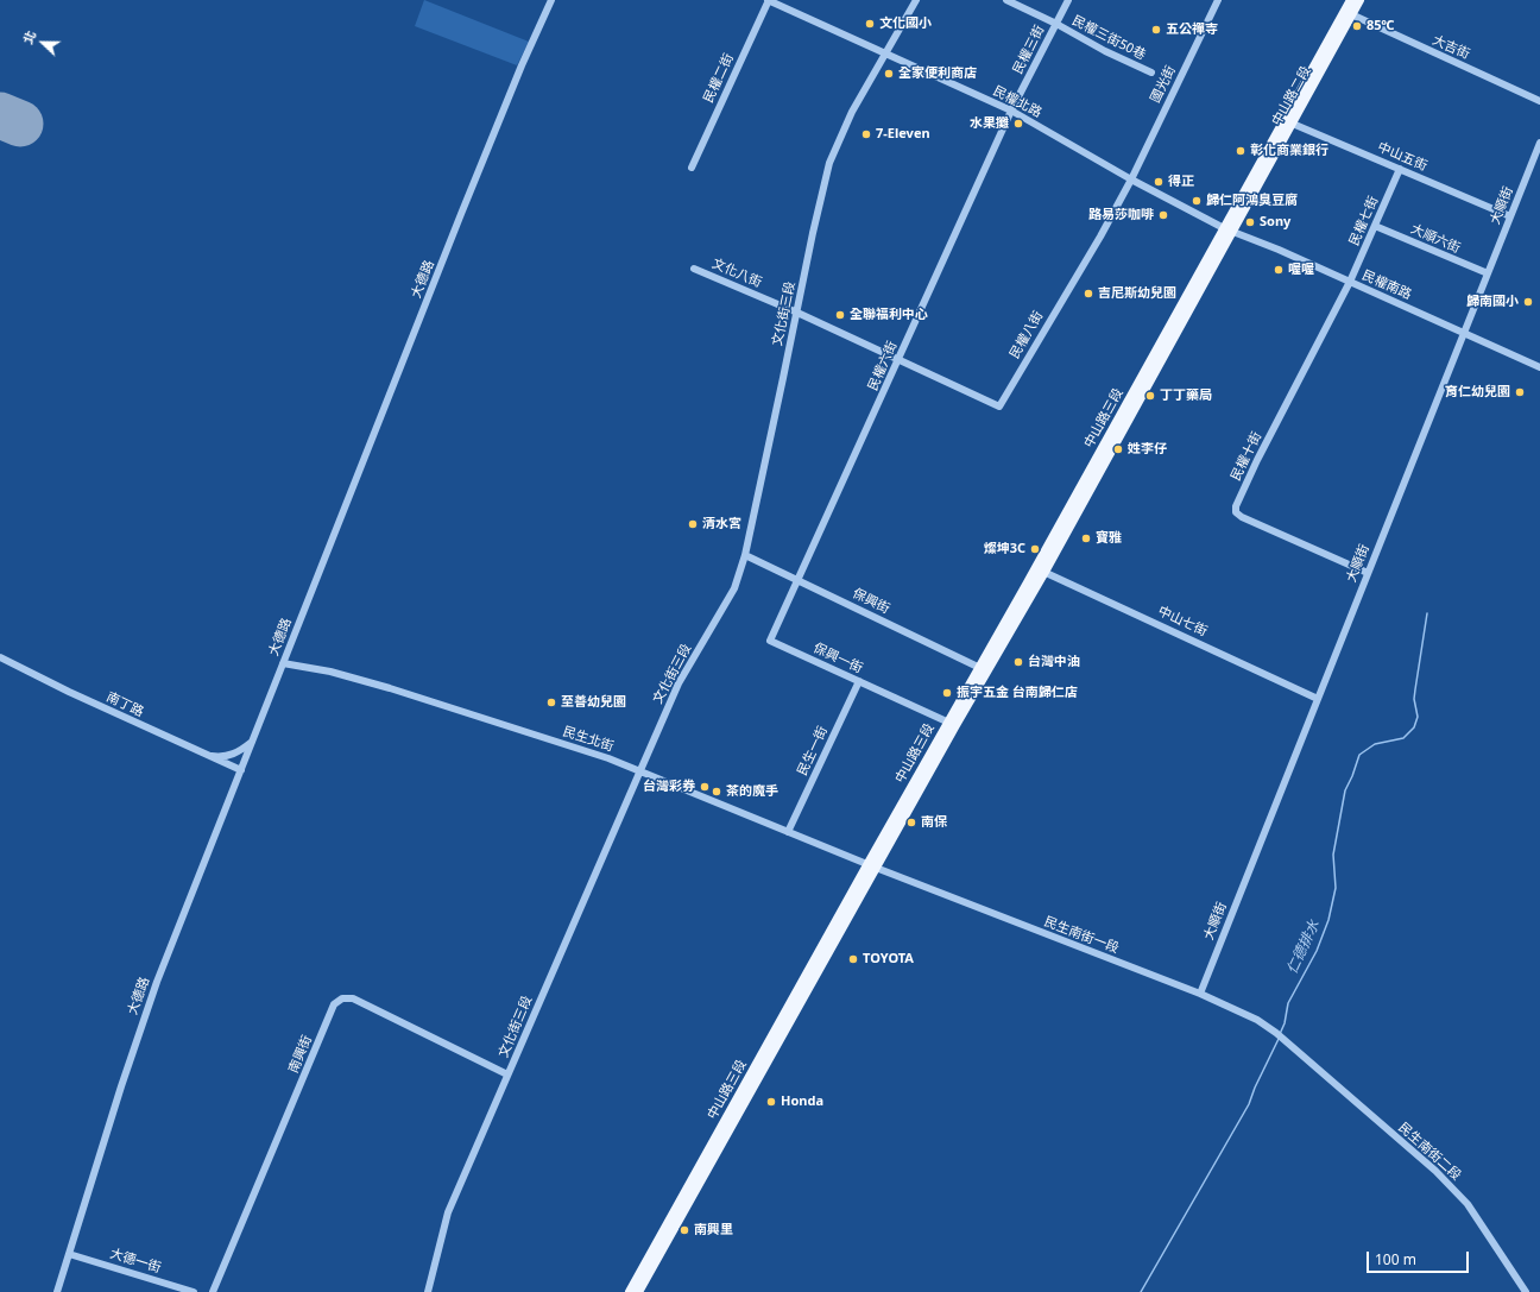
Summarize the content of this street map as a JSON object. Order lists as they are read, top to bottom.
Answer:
{
  "streets": {
    "main road": ["中山路二段", "中山路三段"],
    "street": [
      "民權三街50巷",
      "大吉街",
      "民權三街",
      "民權二街",
      "國光街",
      "民權北路",
      "中山五街",
      "大順街",
      "民權七街",
      "大順六街",
      "文化八街",
      "大德路",
      "民權南路",
      "文化街三段",
      "民權八街",
      "民權六街",
      "民權十街",
      "保興街",
      "中山七街",
      "保興一街",
      "南丁路",
      "民生北街",
      "民生一街",
      "民生南街一段",
      "南興街",
      "民生南街二段",
      "大德一街"
    ]
  },
  "crossings": [
    ["民權三街50巷", "民權三街"],
    ["大吉街", "中山路二段"],
    ["民權三街", "民權北路"],
    ["民權三街", "民權六街"],
    ["民權二街", "民權北路"],
    ["國光街", "民權北路"],
    ["國光街", "民權八街"],
    ["中山路二段", "民權北路"],
    ["中山路二段", "中山五街"],
    ["中山路二段", "民權南路"],
    ["中山路二段", "中山路三段"],
    ["民權北路", "民權南路"],
    ["民權北路", "文化街三段"],
    ["民權北路", "民權八街"],
    ["民權北路", "民權六街"],
    ["民權北路", "中山路三段"],
    ["中山五街", "大順街"],
    ["中山五街", "民權七街"],
    ["大順街", "大順六街"],
    ["大順街", "民權南路"],
    ["大順街", "民權十街"],
    ["大順街", "中山七街"],
    ["大順街", "民生南街一段"],
    ["民權七街", "大順六街"],
    ["民權七街", "民權南路"],
    ["民權七街", "民權十街"],
    ["文化八街", "文化街三段"],
    ["文化八街", "民權八街"],
    ["文化八街", "民權六街"],
    ["大德路", "南丁路"],
    ["大德路", "民生北街"],
    ["大德路", "大德一街"],
    ["民權南路", "中山路三段"],
    ["民權南路", "民權十街"],
    ["文化街三段", "保興街"],
    ["文化街三段", "民生北街"],
    ["文化街三段", "南興街"],
    ["民權八街", "民權六街"],
    ["民權六街", "保興街"],
    ["民權六街", "保興一街"],
    ["中山路三段", "保興街"],
    ["中山路三段", "中山七街"],
    ["中山路三段", "保興一街"],
    ["中山路三段", "民生北街"],
    ["中山路三段", "民生南街一段"],
    ["保興街", "保興一街"],
    ["保興一街", "民生一街"],
    ["民生北街", "民生一街"],
    ["民生北街", "民生南街一段"],
    ["民生南街一段", "民生南街二段"]
  ],
  "water": ["仁德排水"],
  "places": [
    "文化國小",
    "85℃",
    "五公禪寺",
    "全家便利商店",
    "水果攤",
    "7-Eleven",
    "彰化商業銀行",
    "得正",
    "歸仁阿鴻臭豆腐",
    "路易莎咖啡",
    "Sony",
    "喔喔",
    "吉尼斯幼兒園",
    "歸南國小",
    "全聯福利中心",
    "育仁幼兒園",
    "丁丁藥局",
    "姓李仔",
    "清水宮",
    "寶雅",
    "燦坤3C",
    "台灣中油",
    "振宇五金 台南歸仁店",
    "至善幼兒園",
    "台灣彩券",
    "茶的魔手",
    "南保",
    "TOYOTA",
    "Honda",
    "南興里"
  ],
  "scale_bar": "100 m",
  "north": "left"
}
